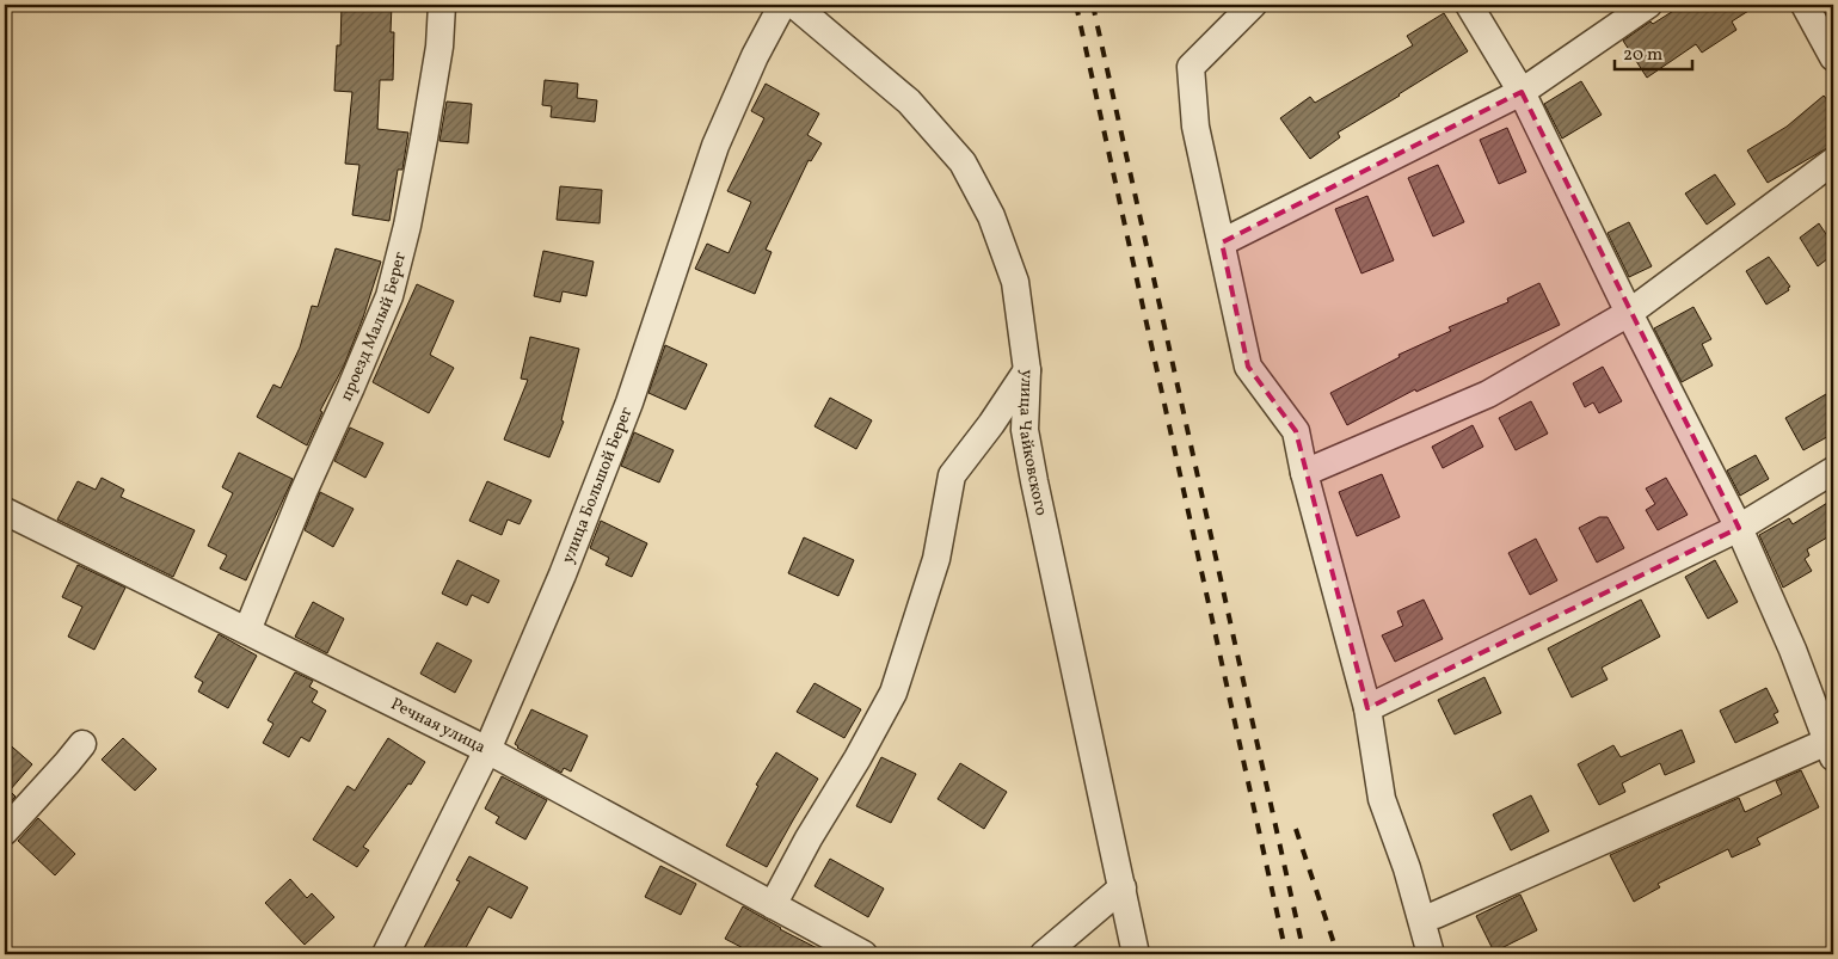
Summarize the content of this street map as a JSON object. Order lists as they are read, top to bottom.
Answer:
{
  "streets": {
    "street": [
      "проезд Малый Берег",
      "улица Чайковского",
      "улица Большой Берег",
      "Речная улица"
    ]
  },
  "crossings": [
    ["проезд Малый Берег", "Речная улица"],
    ["улица Большой Берег", "Речная улица"]
  ],
  "scale_bar": "20 m"
}
